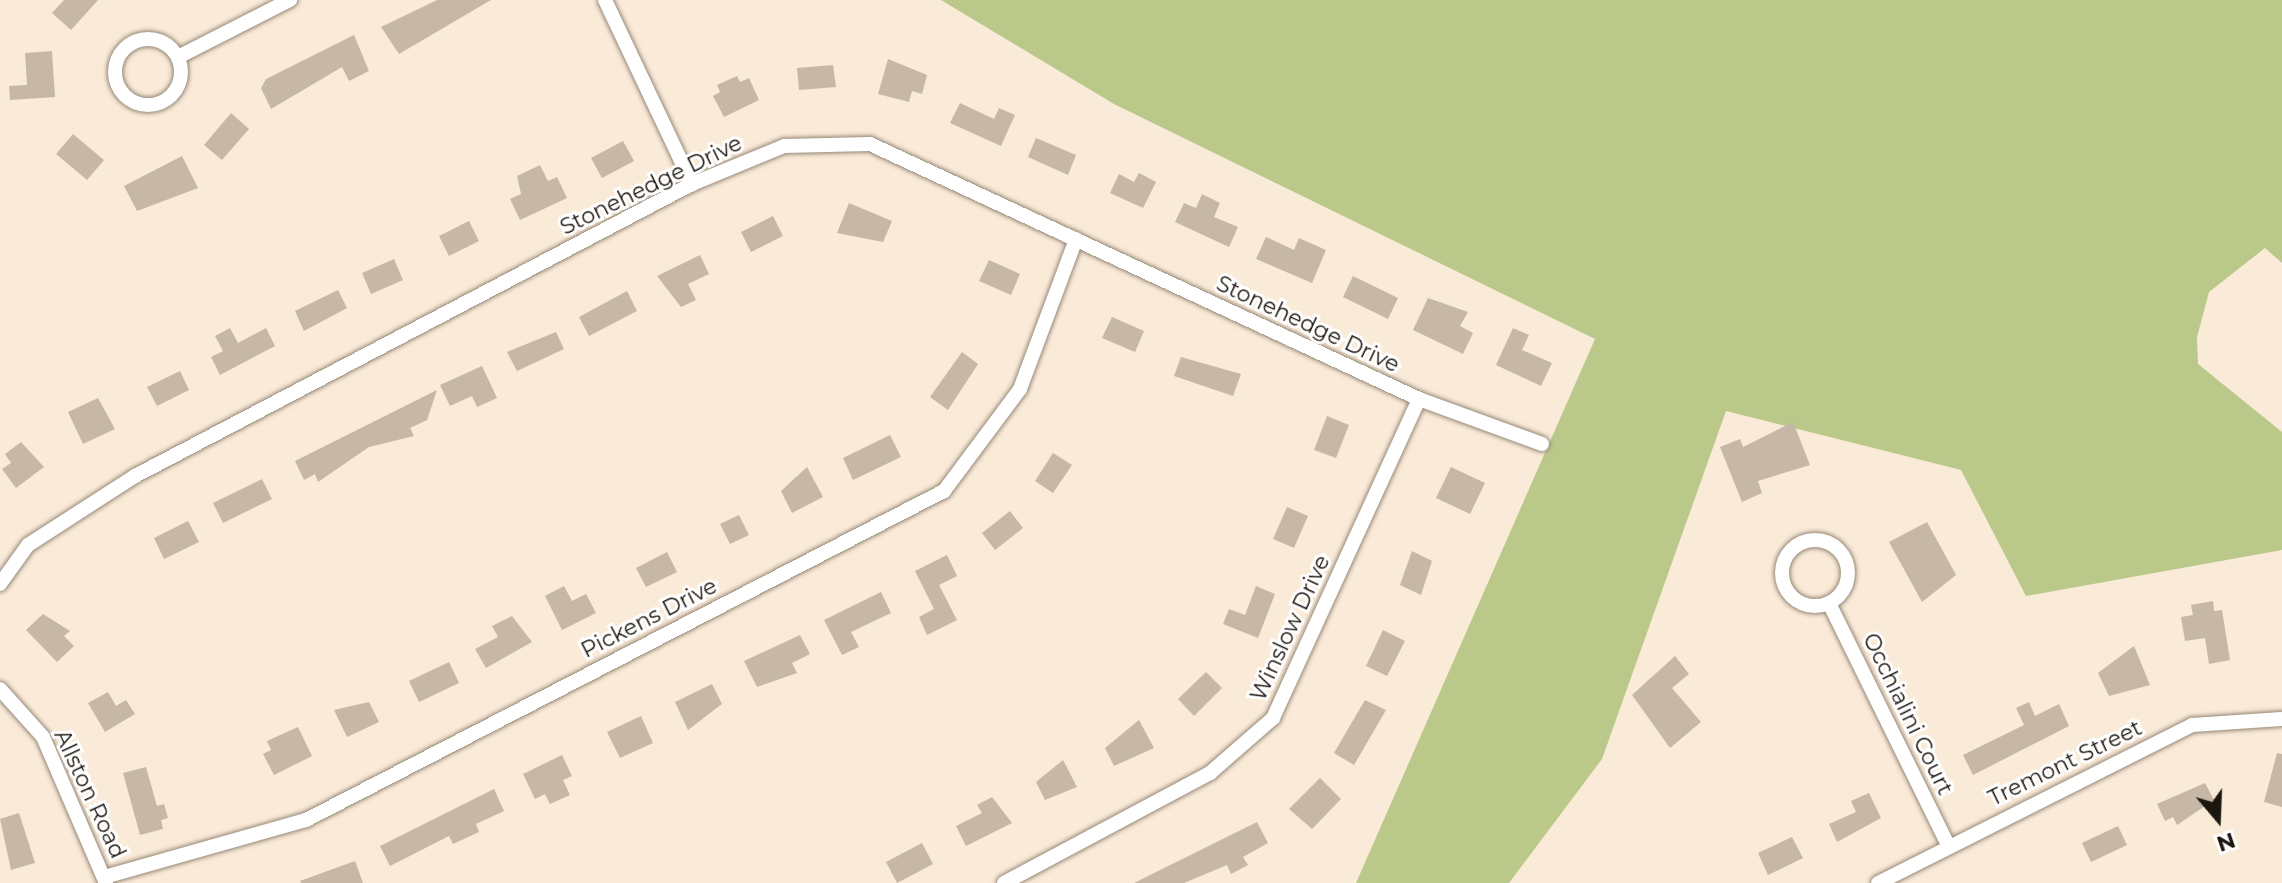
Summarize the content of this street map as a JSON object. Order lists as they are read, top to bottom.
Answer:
{
  "streets": {
    "street": [
      "Stonehedge Drive",
      "Pickens Drive",
      "Winslow Drive",
      "Occhialini Court",
      "Tremont Street",
      "Allston Road"
    ]
  },
  "crossings": [
    ["Stonehedge Drive", "Pickens Drive"],
    ["Stonehedge Drive", "Winslow Drive"],
    ["Pickens Drive", "Allston Road"],
    ["Occhialini Court", "Tremont Street"]
  ],
  "north": "bottom"
}
